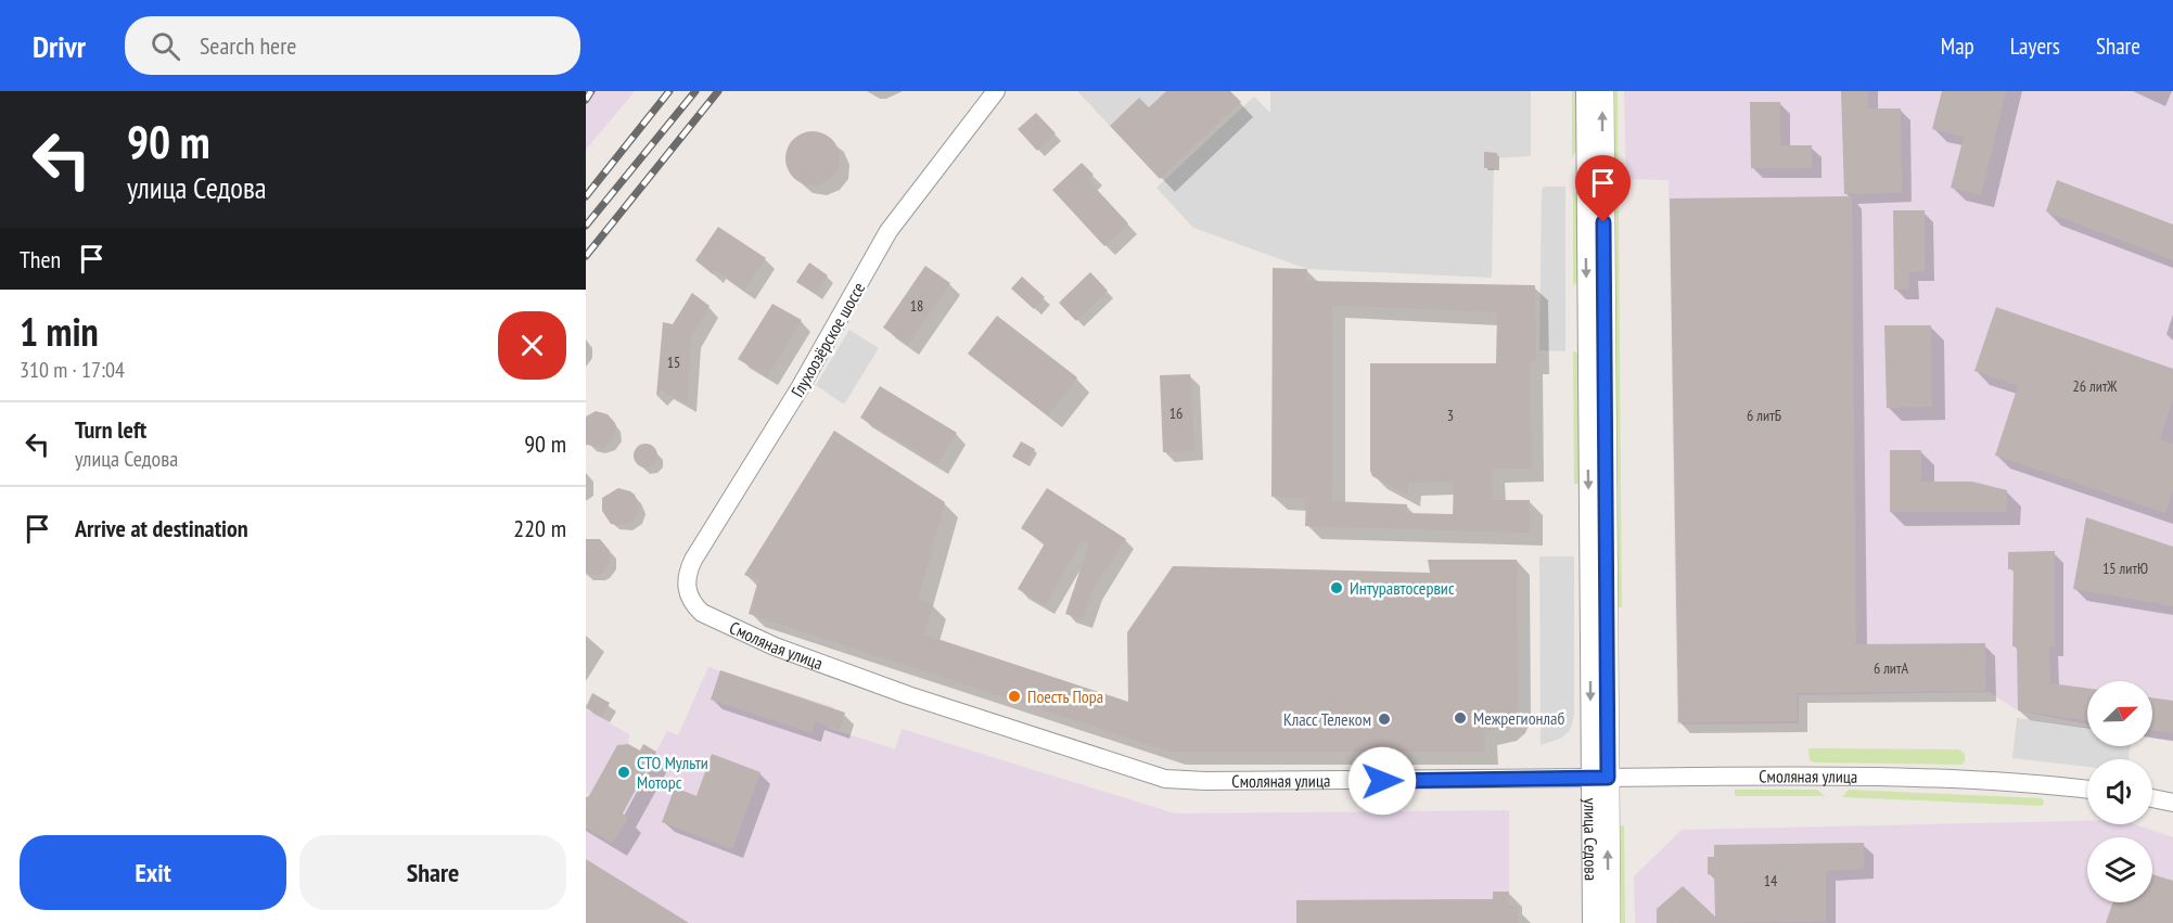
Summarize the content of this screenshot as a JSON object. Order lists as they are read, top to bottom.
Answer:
{
  "streets": {
    "street": ["Глухоозёрское шоссе", "Смоляная улица", "улица Седова"]
  },
  "crossings": [
    ["Глухоозёрское шоссе", "Смоляная улица"],
    ["Смоляная улица", "улица Седова"]
  ],
  "places": [
    "Интуравтосервис",
    "Поесть Пора",
    "Межрегионлаб",
    "Класс Телеком",
    "СТО Мульти Моторс"
  ],
  "house_numbers": [
    "18",
    "15",
    "26 литЖ",
    "16",
    "3",
    "6 литБ",
    "15 литЮ",
    "6 литА",
    "14"
  ],
  "north": "top right",
  "page": {
    "header": "Drivr",
    "search": "Search here",
    "nav": ["Map", "Layers", "Share"],
    "turn": ["90 m", "улица Седова"],
    "then": "Then",
    "heading": ["1 min", "310 m · 17:04"],
    "list": [
      {
        "name": "Turn left",
        "note": "улица Седова",
        "value": "90 m"
      },
      {
        "name": "Arrive at destination",
        "value": "220 m"
      }
    ],
    "buttons": ["Exit", "Share"]
  }
}
